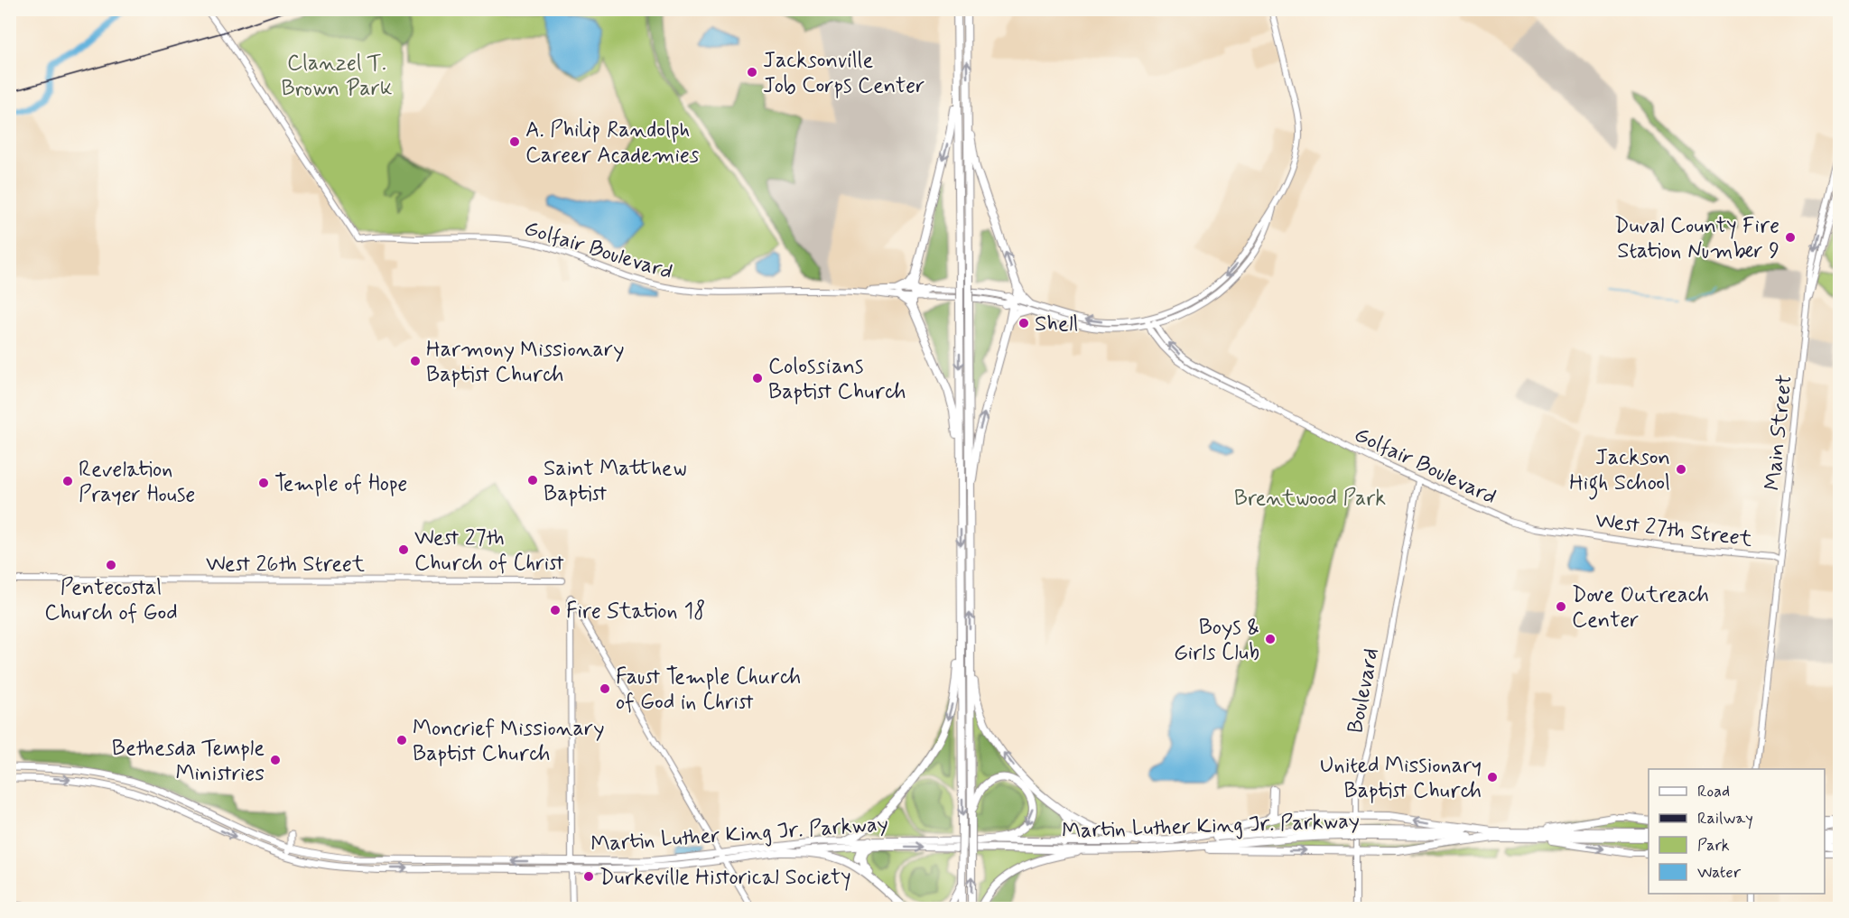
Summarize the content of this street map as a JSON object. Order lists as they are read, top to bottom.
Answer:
{
  "streets": {
    "highway": ["Martin Luther King Jr. Parkway"],
    "main road": [
      "Golfair Boulevard",
      "Main Street",
      "West 27th Street",
      "West 26th Street",
      "Boulevard"
    ]
  },
  "crossings": [
    ["Golfair Boulevard", "West 27th Street"],
    ["Golfair Boulevard", "Boulevard"],
    ["Main Street", "West 27th Street"]
  ],
  "parks": ["Clanzel T. Brown Park", "Brentwood Park"],
  "places": [
    "Jacksonville Job Corps Center",
    "A. Philip Randolph Career Academies",
    "Duval County Fire Station Number 9",
    "Shell",
    "Harmony Missionary Baptist Church",
    "Colossians Baptist Church",
    "Jackson High School",
    "Saint Matthew Baptist",
    "Revelation Prayer House",
    "Temple of Hope",
    "West 27th Church of Christ",
    "Pentecostal Church of God",
    "Dove Outreach Center",
    "Fire Station 18",
    "Boys & Girls Club",
    "Faust Temple Church of God in Christ",
    "Moncrief Missionary Baptist Church",
    "Bethesda Temple Ministries",
    "United Missionary Baptist Church",
    "Durkeville Historical Society"
  ],
  "legend": [
    "Road",
    "Railway",
    "Park",
    "Water"
  ]
}
